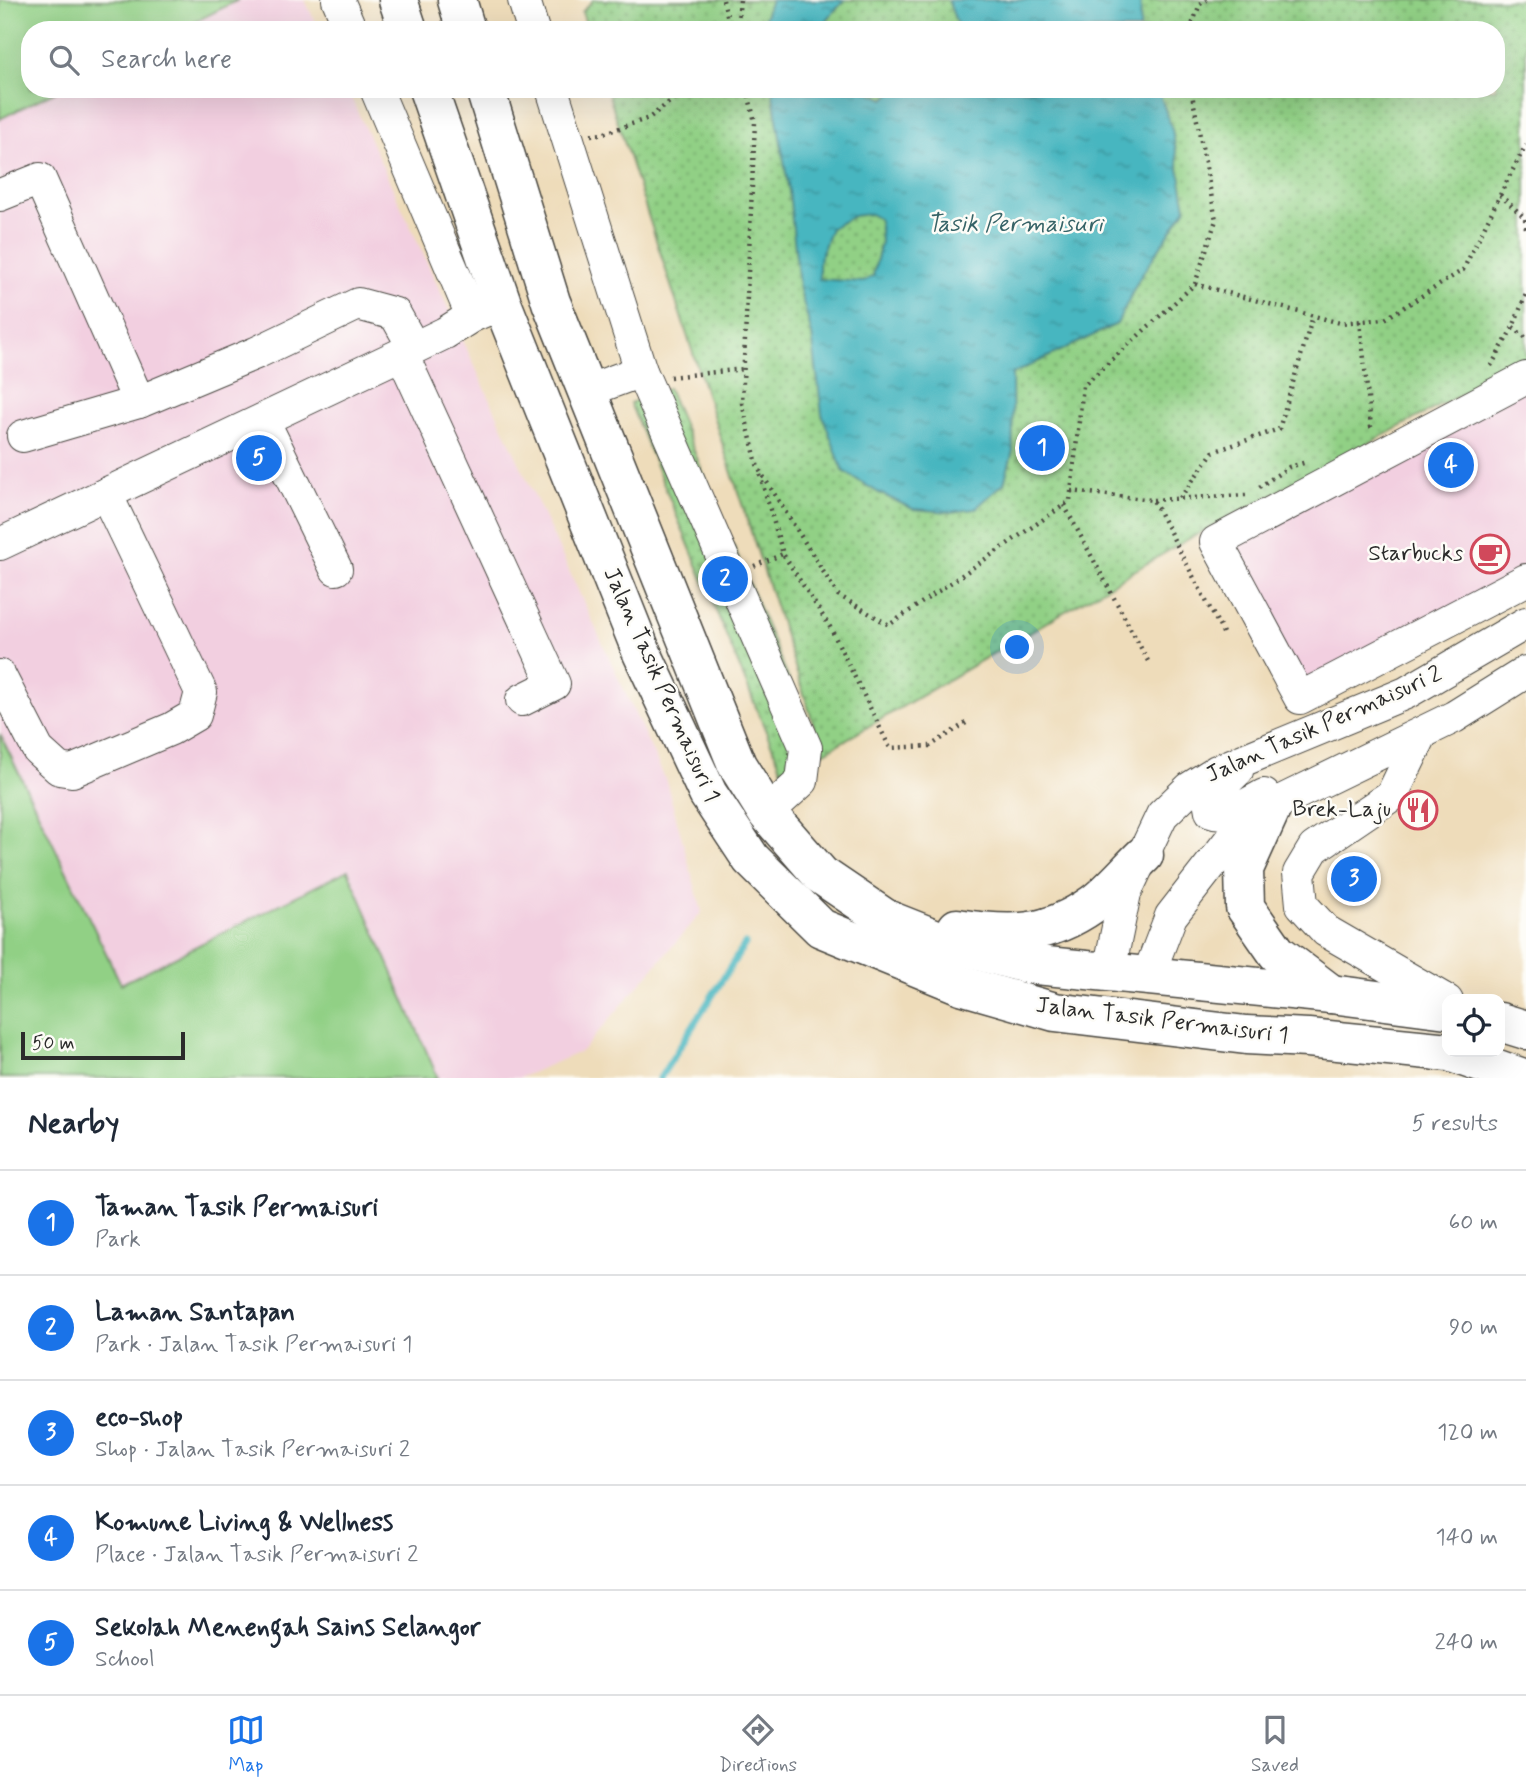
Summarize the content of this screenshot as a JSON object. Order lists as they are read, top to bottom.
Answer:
{
  "streets": {
    "main road": ["Jalan Tasik Permaisuri 1"],
    "street": ["Jalan Tasik Permaisuri 2"]
  },
  "crossings": [
    ["Jalan Tasik Permaisuri 1", "Jalan Tasik Permaisuri 2"]
  ],
  "water": ["Tasik Permaisuri"],
  "places": {
    "cafe": ["Starbucks"],
    "restaurant": ["Brek-Laju"]
  },
  "scale_bar": "50 m",
  "page": {
    "search": "Search here",
    "pins": [
      "1",
      "5",
      "4",
      "2",
      "3"
    ],
    "scale": "50 m",
    "heading": ["Nearby", "5 results"],
    "list": [
      {
        "mark": "1",
        "name": "Taman Tasik Permaisuri",
        "note": "Park",
        "value": "60 m"
      },
      {
        "mark": "2",
        "name": "Laman Santapan",
        "note": "Park · Jalan Tasik Permaisuri 1",
        "value": "90 m"
      },
      {
        "mark": "3",
        "name": "eco-shop",
        "note": "Shop · Jalan Tasik Permaisuri 2",
        "value": "120 m"
      },
      {
        "mark": "4",
        "name": "Komune Living & Wellness",
        "note": "Place · Jalan Tasik Permaisuri 2",
        "value": "140 m"
      },
      {
        "mark": "5",
        "name": "Sekolah Menengah Sains Selangor",
        "note": "School",
        "value": "240 m"
      }
    ],
    "nav": ["Map", "Directions", "Saved"]
  }
}
